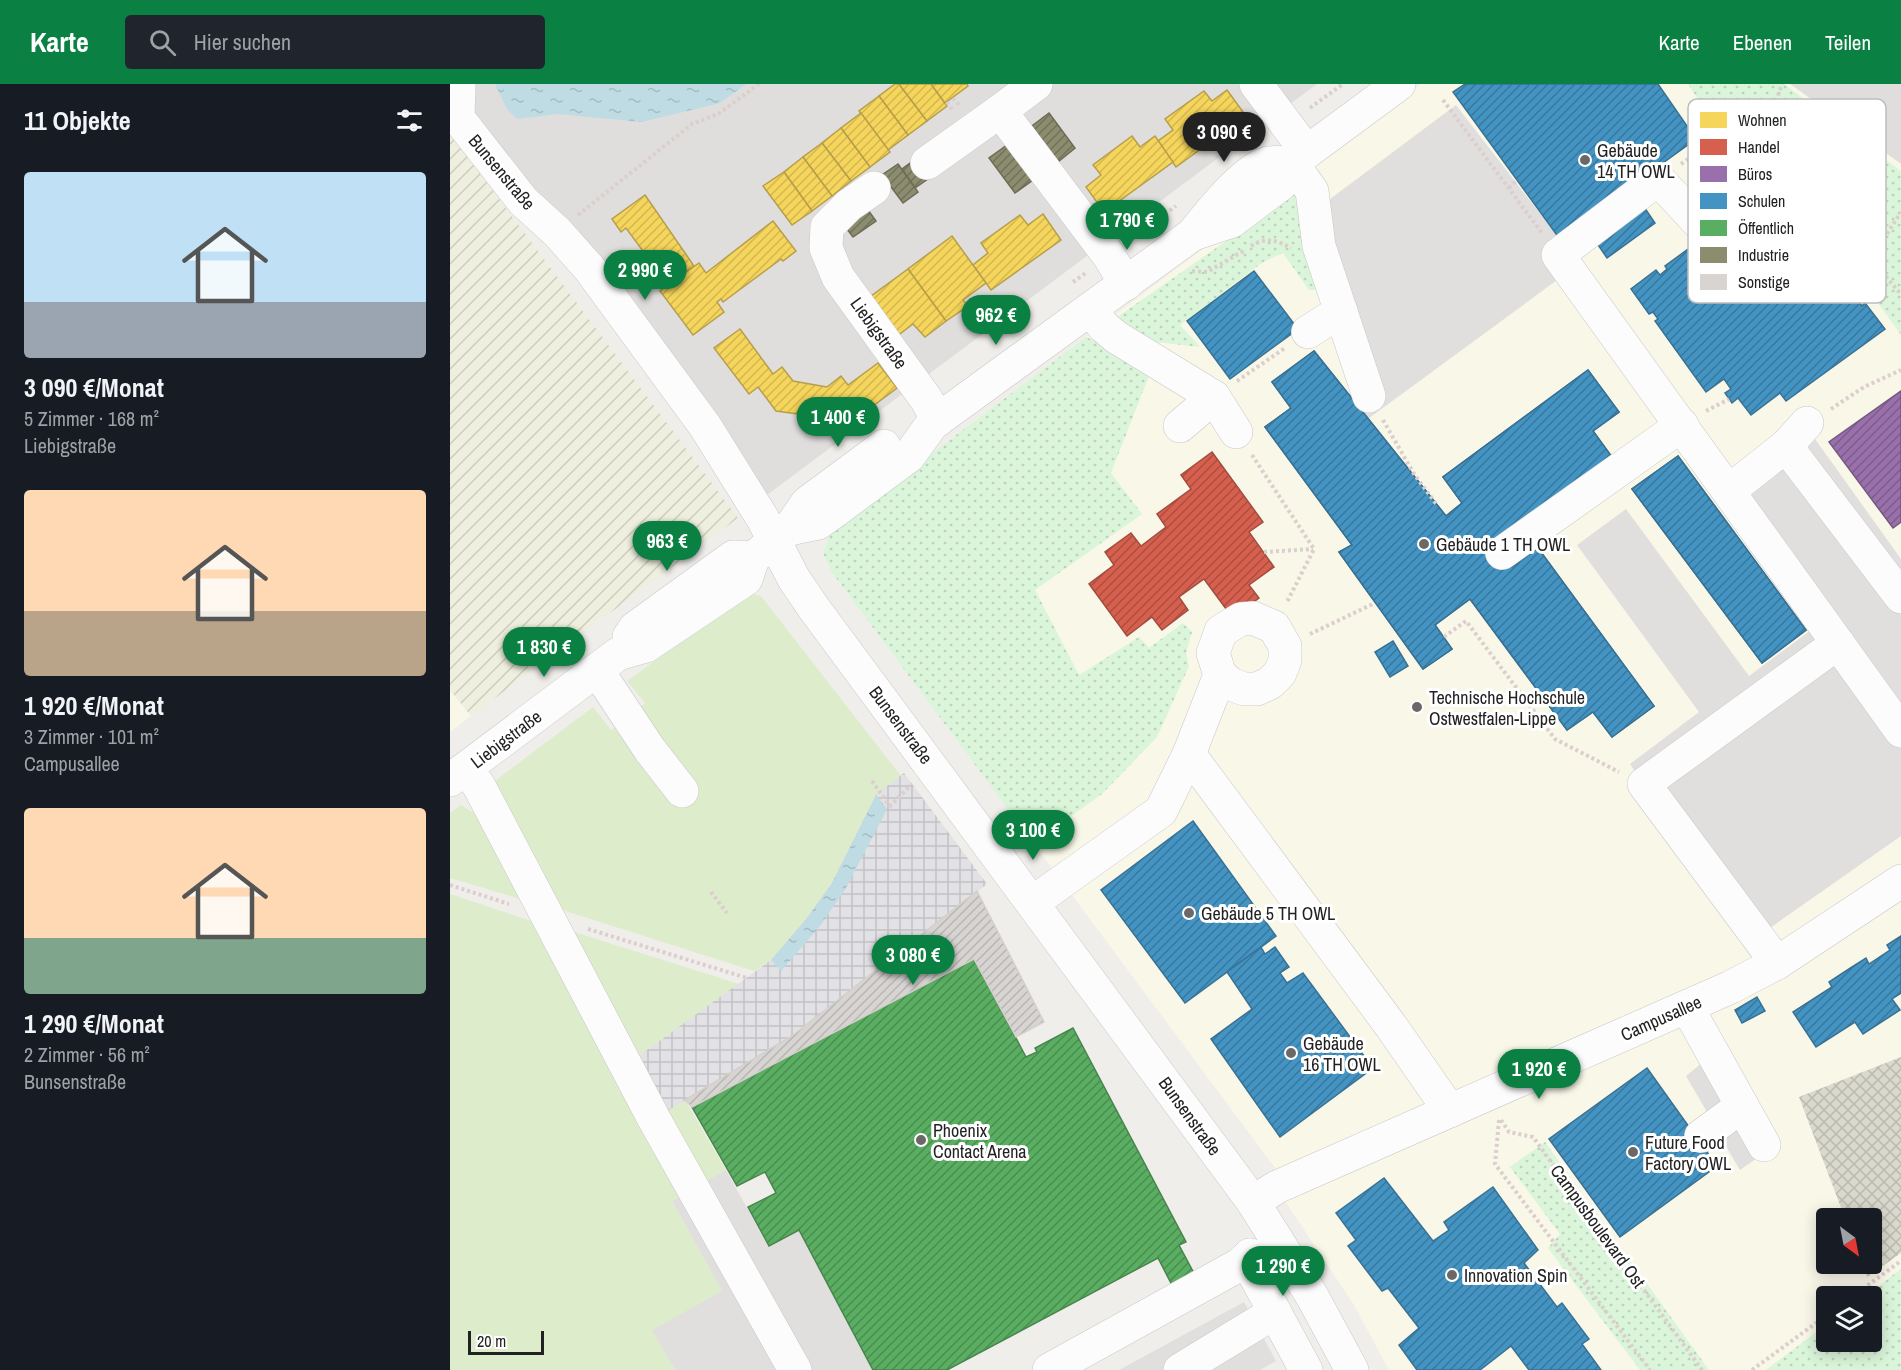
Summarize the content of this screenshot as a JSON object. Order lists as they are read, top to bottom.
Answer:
{
  "streets": {
    "street": ["Bunsenstraße", "Liebigstraße", "Campusallee"],
    "path": ["Campusboulevard Ost"]
  },
  "crossings": [
    ["Bunsenstraße", "Liebigstraße"],
    ["Bunsenstraße", "Campusallee"],
    ["Campusallee", "Campusboulevard Ost"]
  ],
  "places": [
    "Gebäude 14 TH OWL",
    "Gebäude 1 TH OWL",
    "Technische Hochschule Ostwestfalen-Lippe",
    "Gebäude 5 TH OWL",
    "Gebäude 16 TH OWL",
    "Phoenix Contact Arena",
    "Future Food Factory OWL",
    "Innovation Spin"
  ],
  "legend": [
    "Wohnen",
    "Handel",
    "Büros",
    "Schulen",
    "Öffentlich",
    "Industrie",
    "Sonstige"
  ],
  "scale_bar": "20 m",
  "north": "bottom right",
  "page": {
    "header": "Karte",
    "search": "Hier suchen",
    "nav": ["Karte", "Ebenen", "Teilen"],
    "heading": "11 Objekte",
    "price": [
      "3 090 €",
      "1 790 €",
      "2 990 €",
      "962 €",
      "1 400 €",
      "963 €",
      "1 830 €",
      "3 100 €",
      "3 080 €",
      "1 920 €",
      "1 290 €"
    ],
    "list": [
      {
        "name": "3 090 €/Monat",
        "note": "5 Zimmer · 168 m² · Liebigstraße"
      },
      {
        "name": "1 920 €/Monat",
        "note": "3 Zimmer · 101 m² · Campusallee"
      },
      {
        "name": "1 290 €/Monat",
        "note": "2 Zimmer · 56 m² · Bunsenstraße"
      }
    ],
    "scale": "20 m"
  }
}
